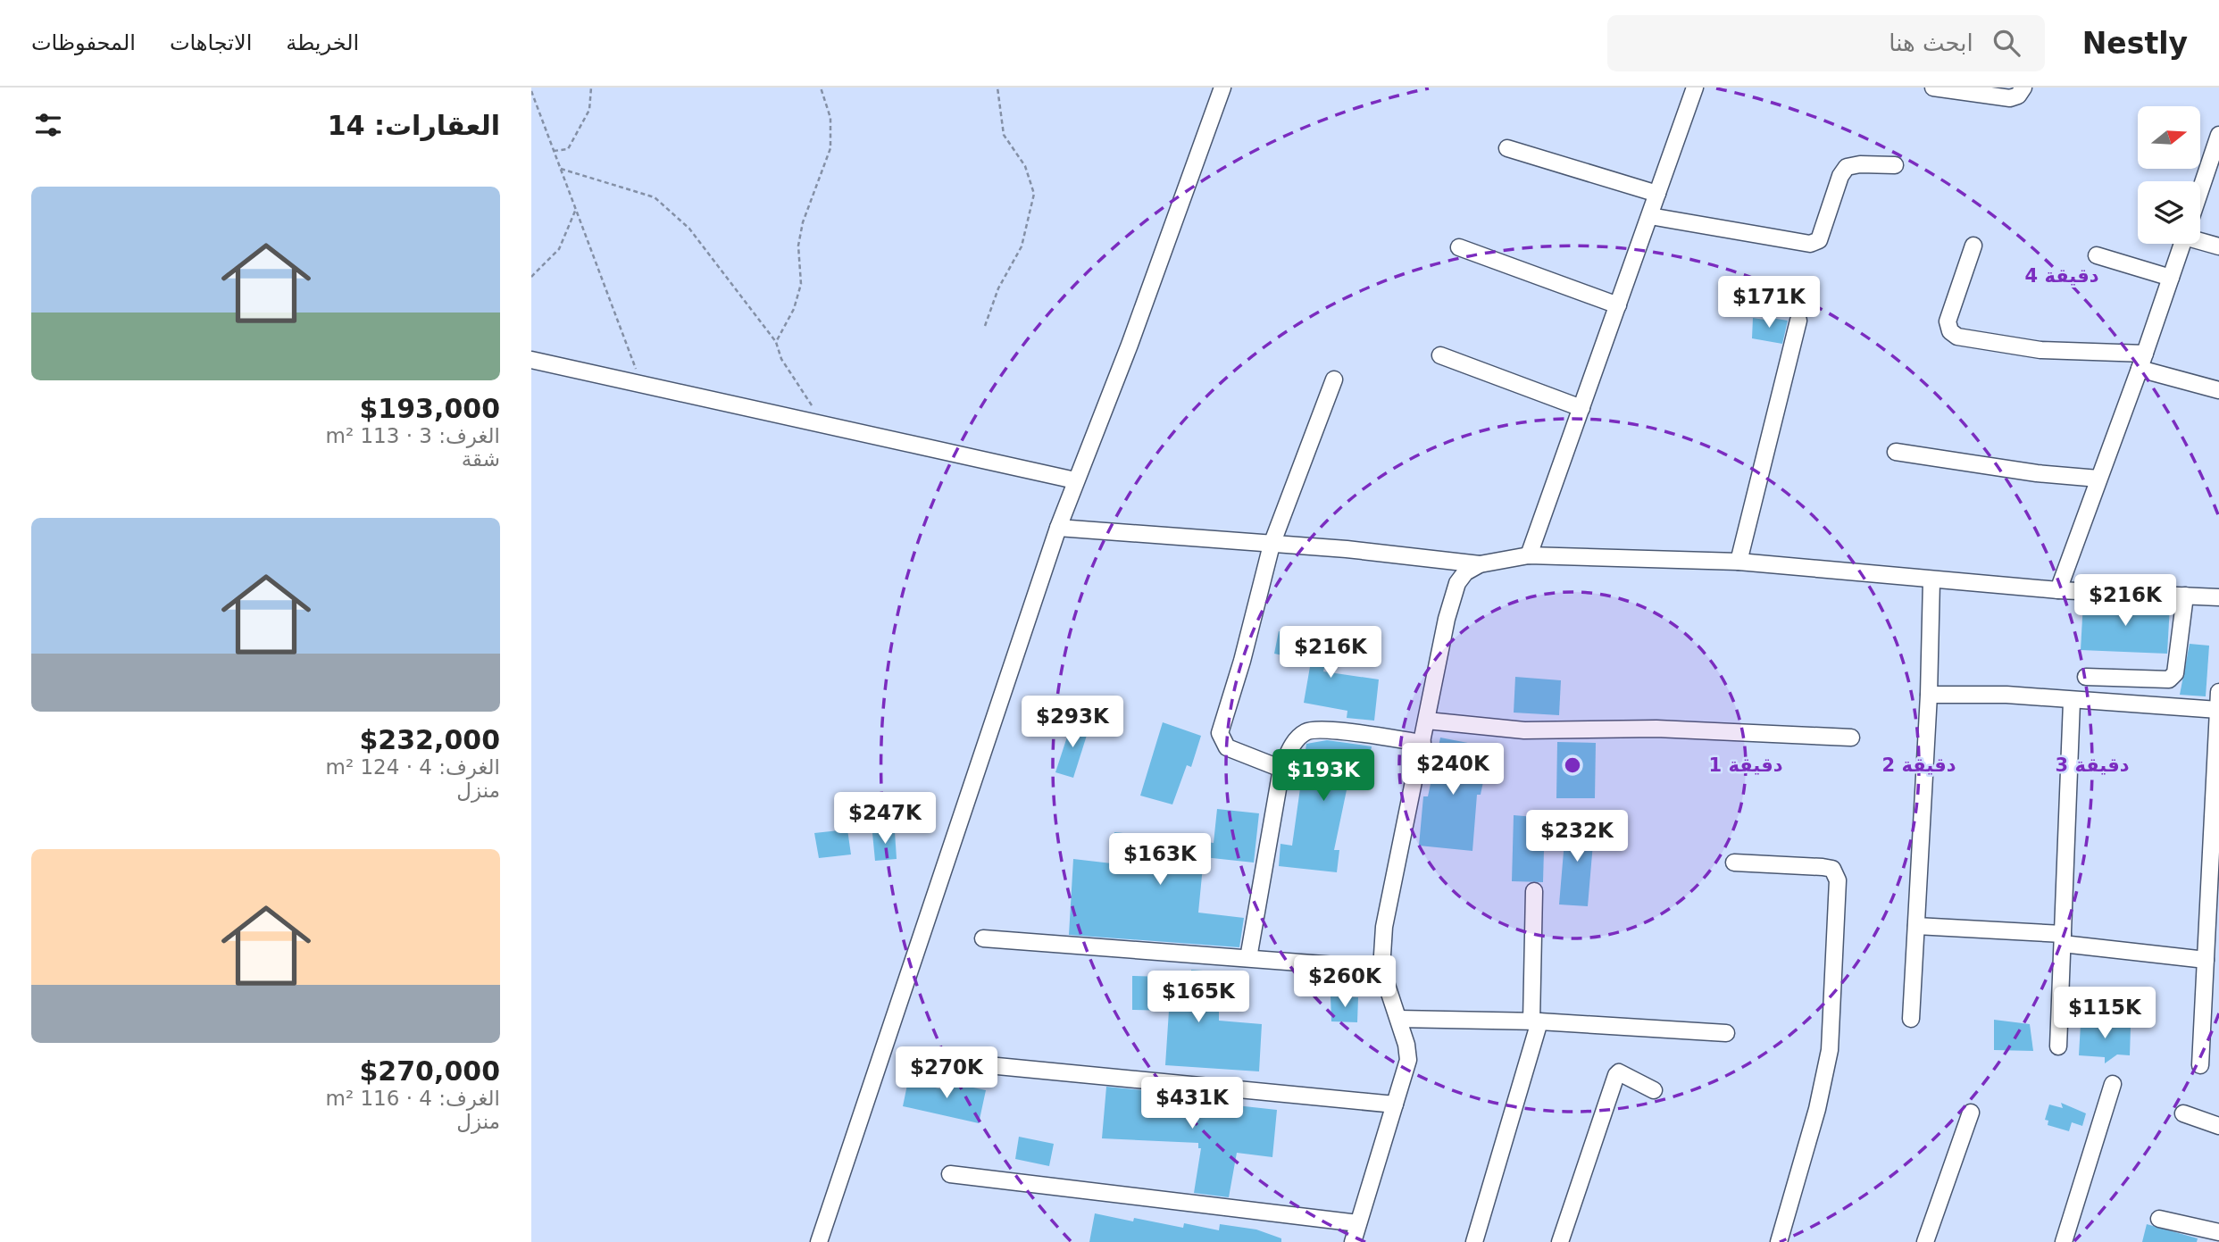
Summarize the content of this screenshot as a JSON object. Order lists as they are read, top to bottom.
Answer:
{
  "north": "right",
  "page": {
    "header": "Nestly",
    "search": "ابحث هنا",
    "nav": ["الخريطة", "الاتجاهات", "المحفوظات"],
    "heading": "العقارات: 14",
    "list": [
      {
        "name": "$193,000",
        "note": "الغرف: 3 · 113 m² · شقة"
      },
      {
        "name": "$232,000",
        "note": "الغرف: 4 · 124 m² · منزل"
      },
      {
        "name": "$270,000",
        "note": "الغرف: 4 · 116 m² · منزل"
      }
    ],
    "price": [
      "$171K",
      "$216K",
      "$216K",
      "$293K",
      "$240K",
      "$193K",
      "$247K",
      "$232K",
      "$163K",
      "$260K",
      "$165K",
      "$115K",
      "$270K",
      "$431K"
    ]
  },
  "rings": [
    "4 دقيقة",
    "1 دقيقة",
    "2 دقيقة",
    "3 دقيقة"
  ]
}
